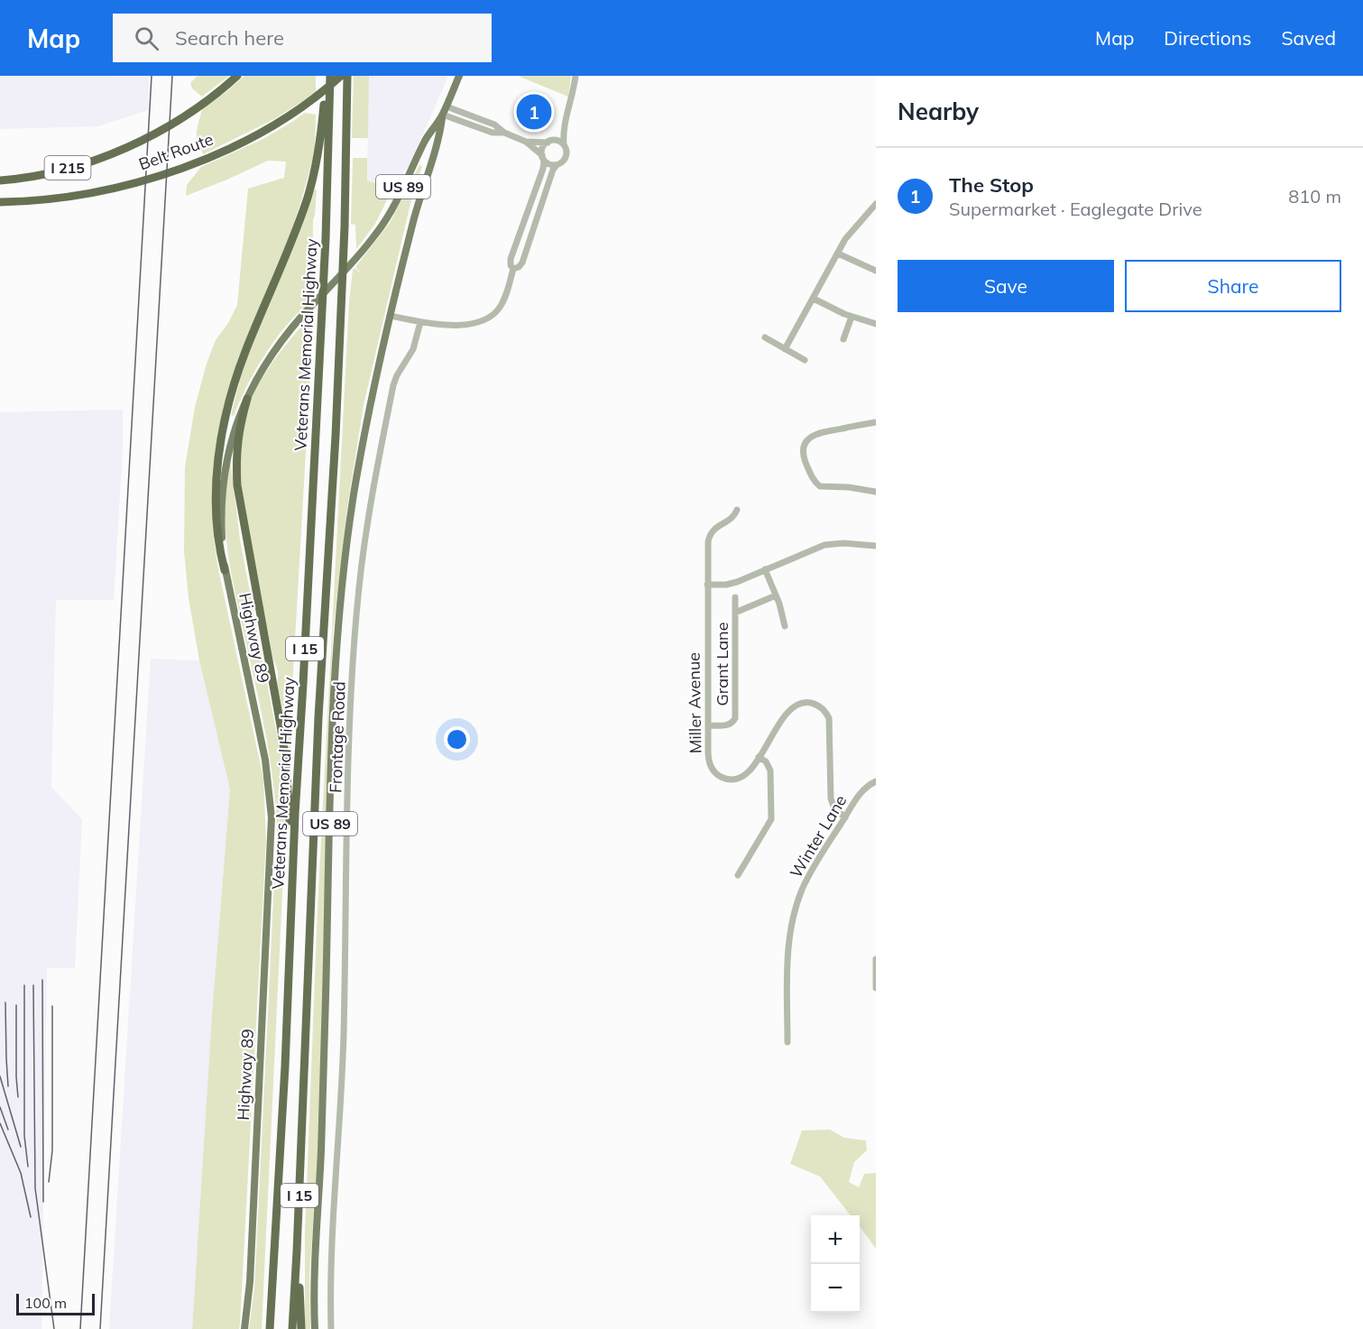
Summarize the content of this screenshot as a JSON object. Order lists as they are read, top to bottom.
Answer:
{
  "streets": {
    "highway": [
      "Belt Route",
      "I 215",
      "Veterans Memorial Highway",
      "I 15"
    ],
    "main road": ["US 89", "Highway 89"],
    "street": [
      "Grant Lane",
      "Miller Avenue",
      "Frontage Road",
      "Winter Lane"
    ]
  },
  "crossings": [
    ["Grant Lane", "Miller Avenue"],
    ["Miller Avenue", "Winter Lane"]
  ],
  "scale_bar": "100 m",
  "page": {
    "header": "Map",
    "search": "Search here",
    "nav": ["Map", "Directions", "Saved"],
    "heading": "Nearby",
    "pins": "1",
    "list": [
      {
        "mark": "1",
        "name": "The Stop",
        "note": "Supermarket · Eaglegate Drive",
        "value": "810 m"
      }
    ],
    "buttons": ["Save", "Share"],
    "map_buttons": ["+", "−"],
    "scale": "100 m"
  }
}
